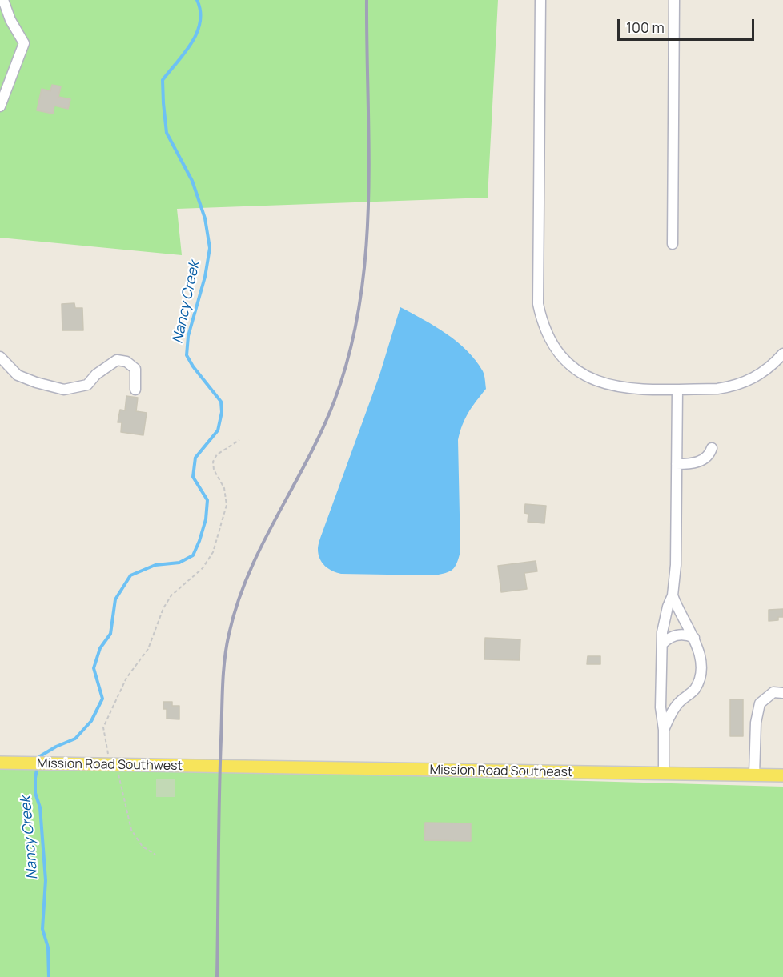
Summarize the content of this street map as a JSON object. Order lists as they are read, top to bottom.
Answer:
{
  "streets": {
    "main road": ["Mission Road Southwest", "Mission Road Southeast"]
  },
  "crossings": [
    ["Mission Road Southwest", "Mission Road Southeast"]
  ],
  "water": ["Nancy Creek"],
  "scale_bar": "100 m"
}
